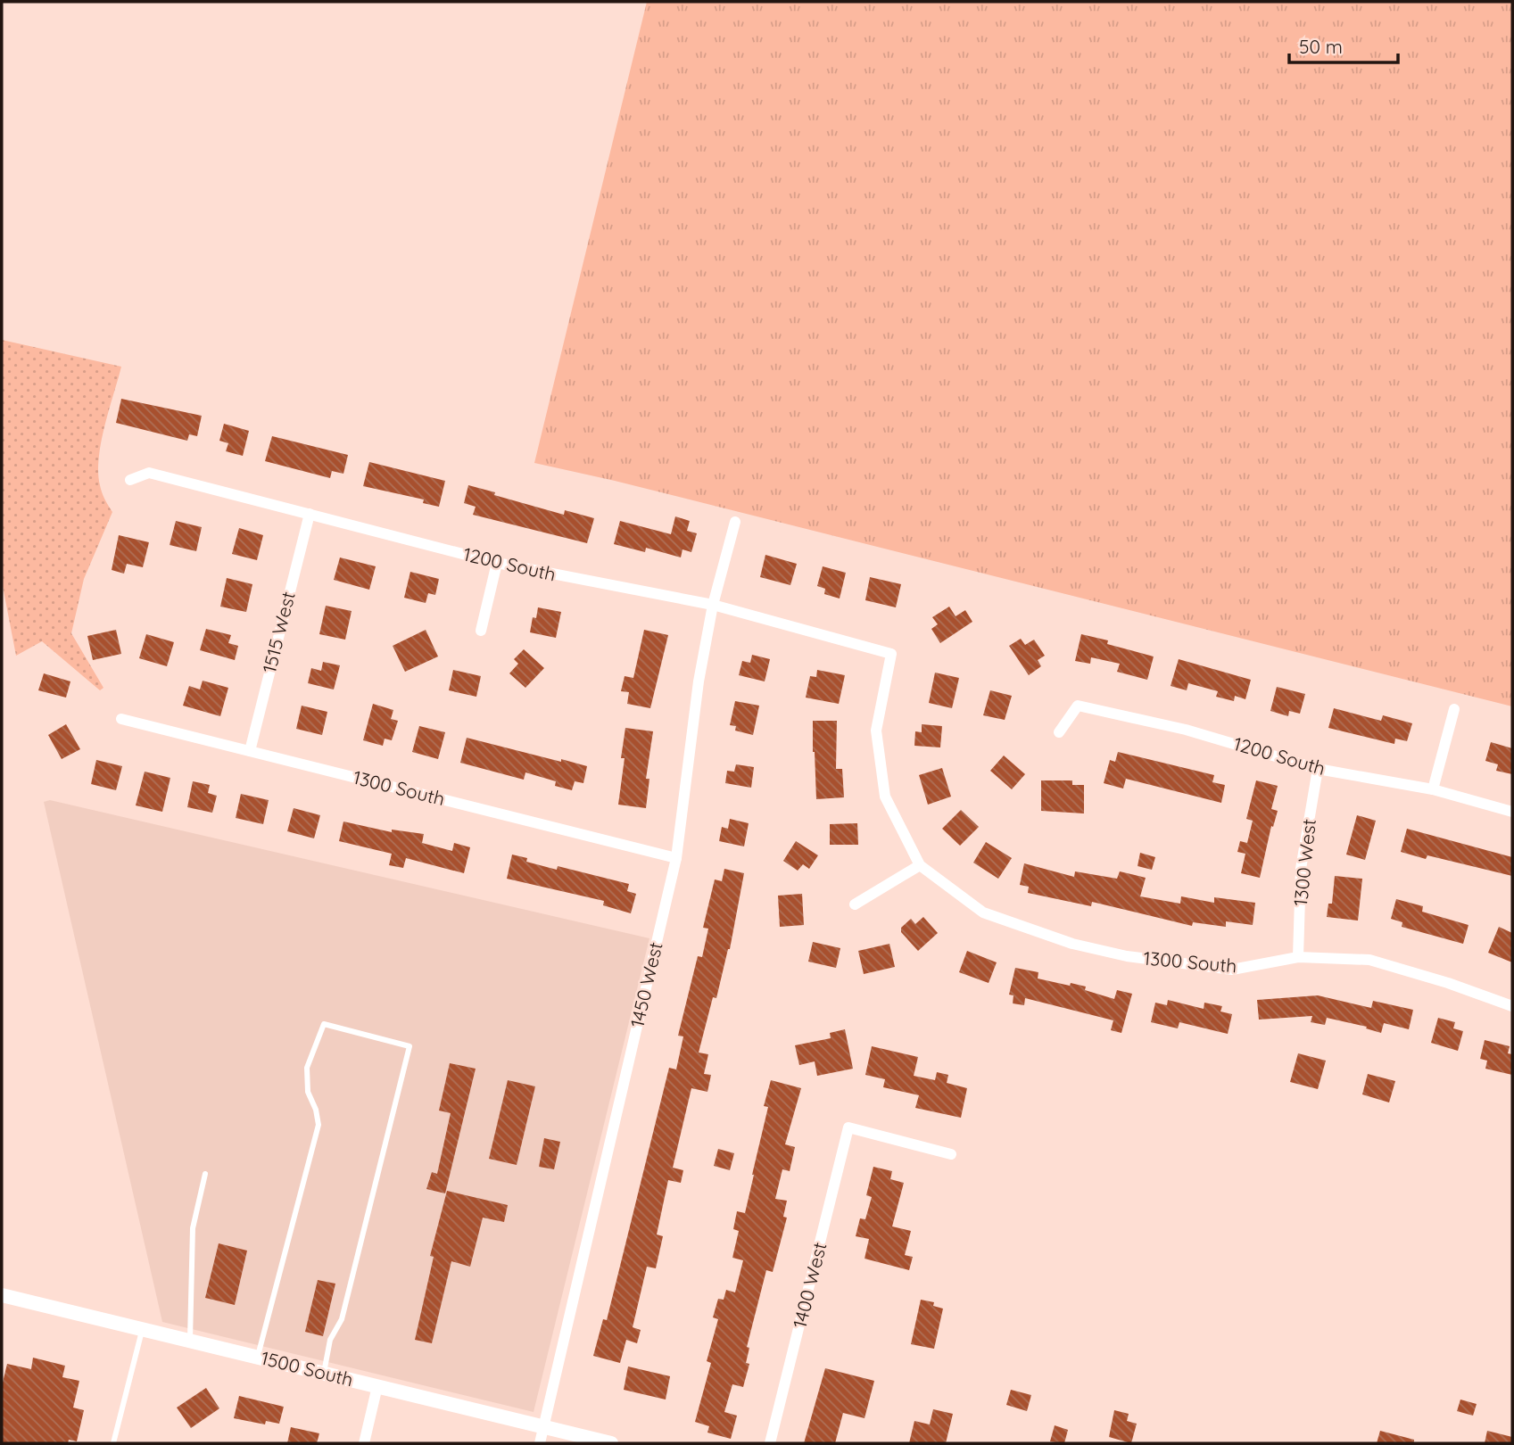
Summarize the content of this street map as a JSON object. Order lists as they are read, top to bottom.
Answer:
{
  "streets": {
    "street": [
      "1200 South",
      "1515 West",
      "1300 South",
      "1300 West",
      "1450 West",
      "1400 West",
      "1500 South"
    ]
  },
  "crossings": [
    ["1200 South", "1515 West"],
    ["1200 South", "1300 South"],
    ["1200 South", "1300 West"],
    ["1200 South", "1450 West"],
    ["1515 West", "1300 South"],
    ["1300 South", "1300 West"],
    ["1300 South", "1450 West"],
    ["1450 West", "1500 South"]
  ],
  "scale_bar": "50 m"
}
